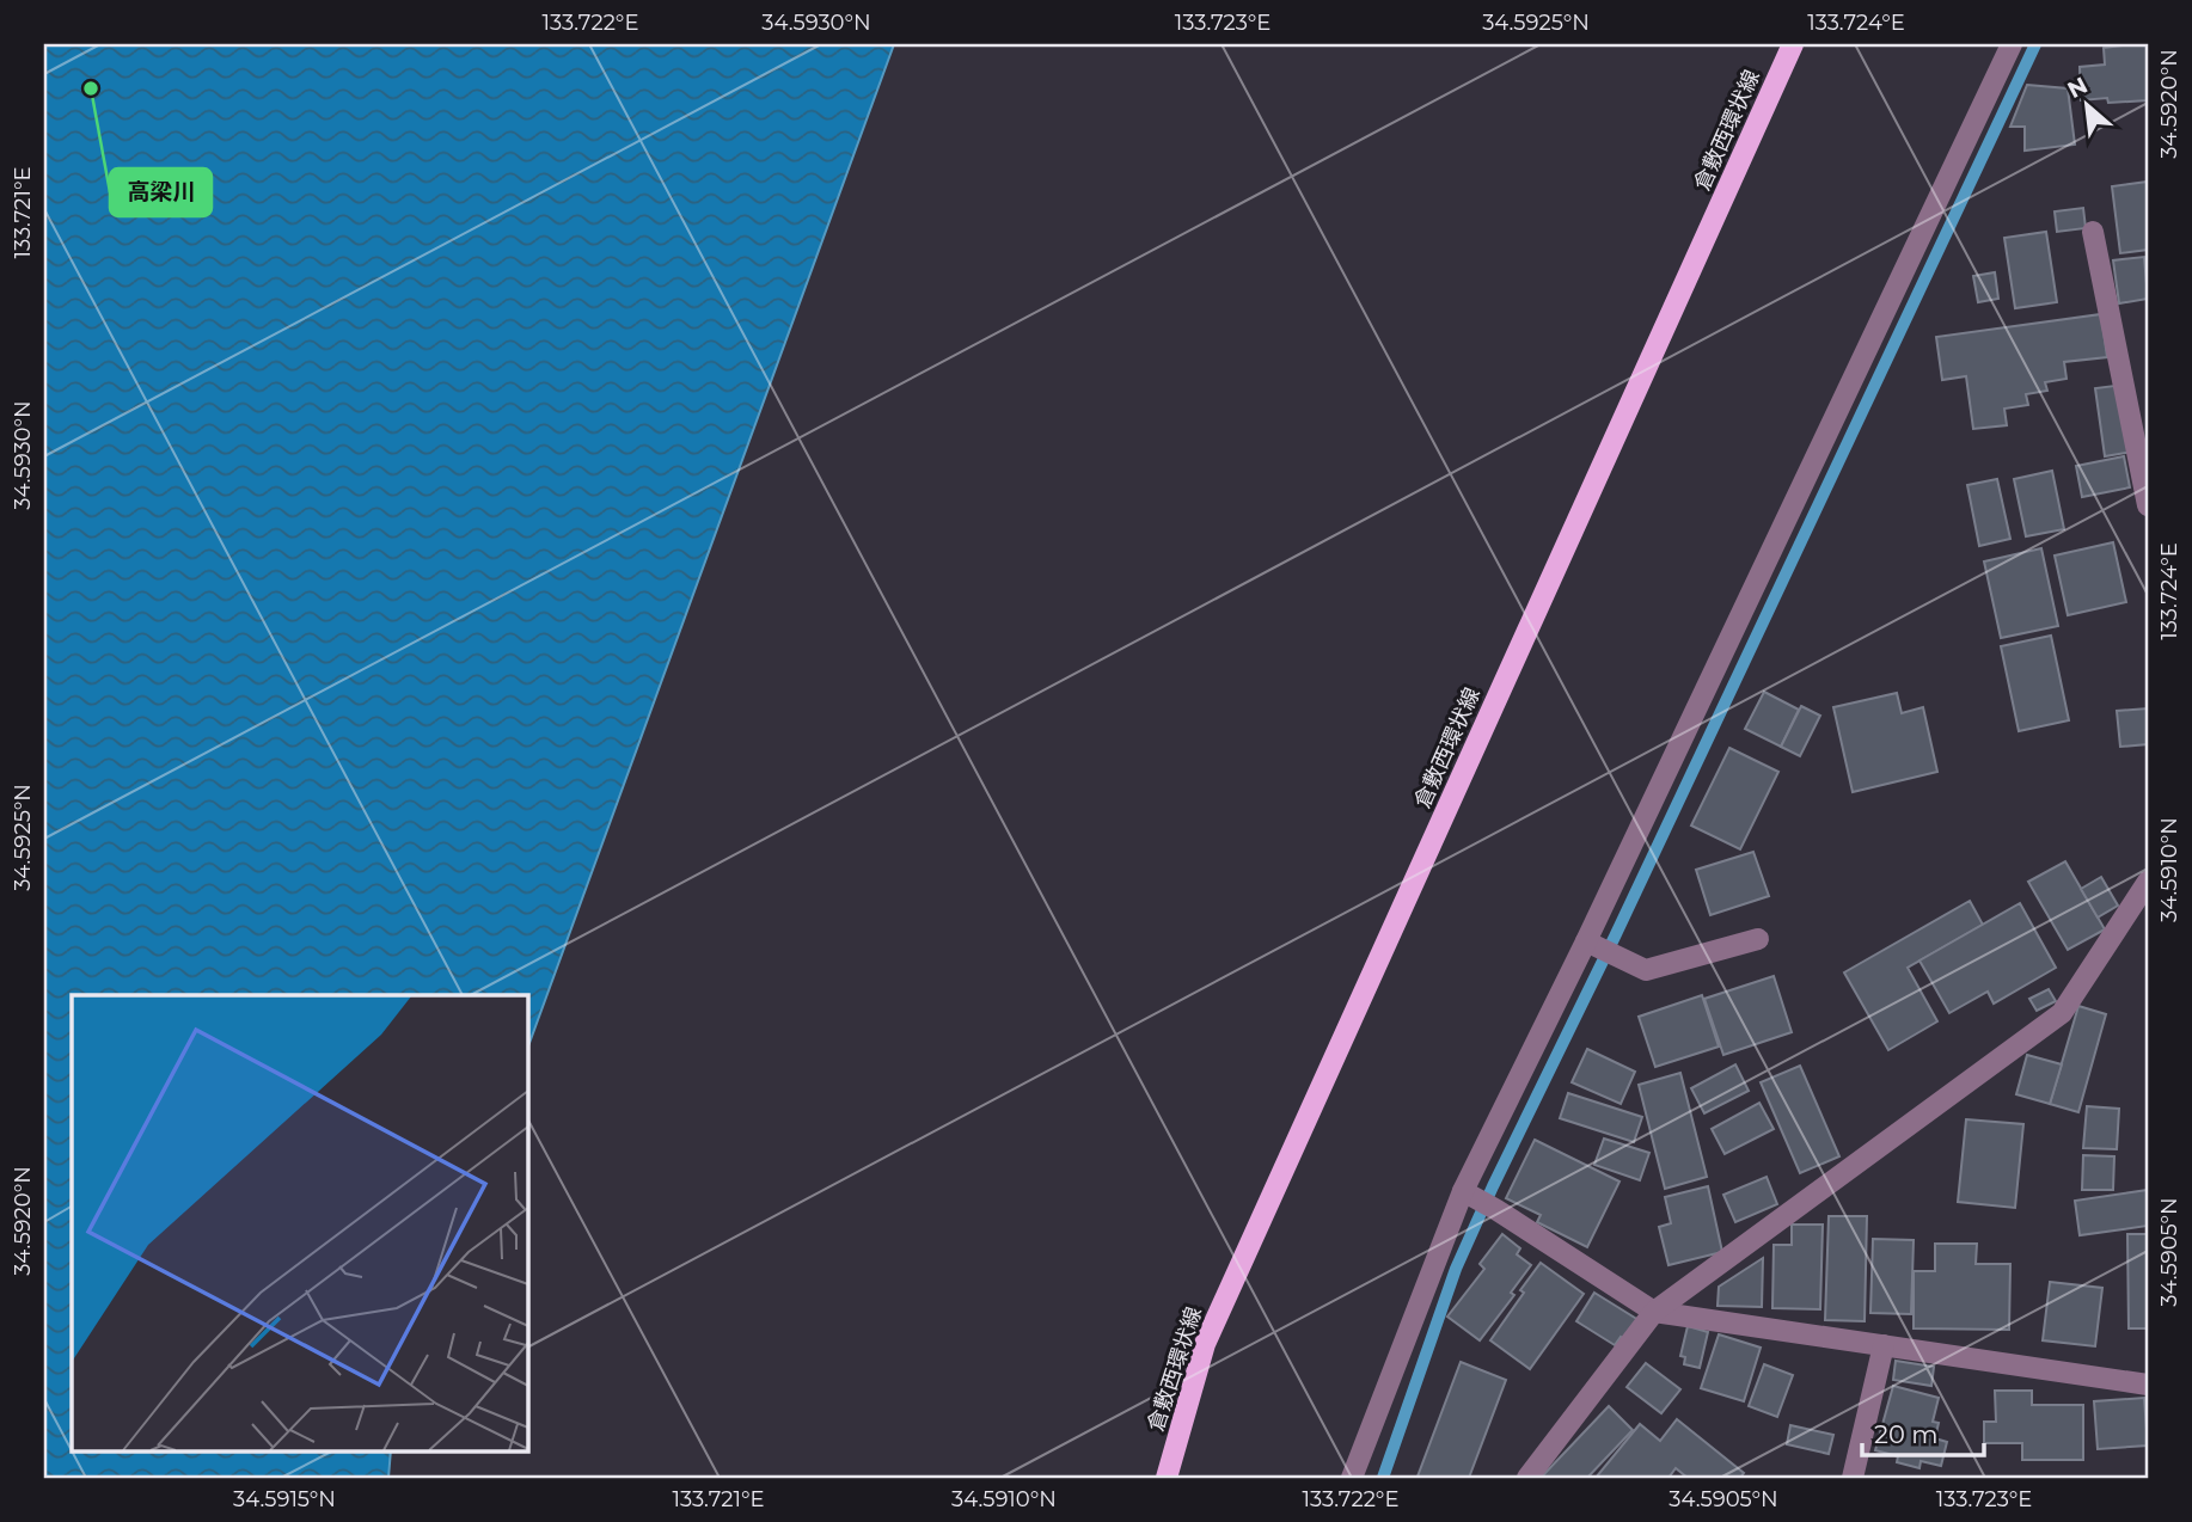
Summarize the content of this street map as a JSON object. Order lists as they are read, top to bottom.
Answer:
{
  "streets": {
    "main road": ["倉敷西環状線"]
  },
  "places": ["高梁川"],
  "scale_bar": "20 m",
  "north": "top left",
  "coordinates": [
    "133.722°E",
    "34.5930°N",
    "133.723°E",
    "34.5925°N",
    "133.724°E",
    "34.5920°N",
    "133.721°E",
    "34.5910°N",
    "34.5905°N",
    "34.5915°N"
  ]
}
